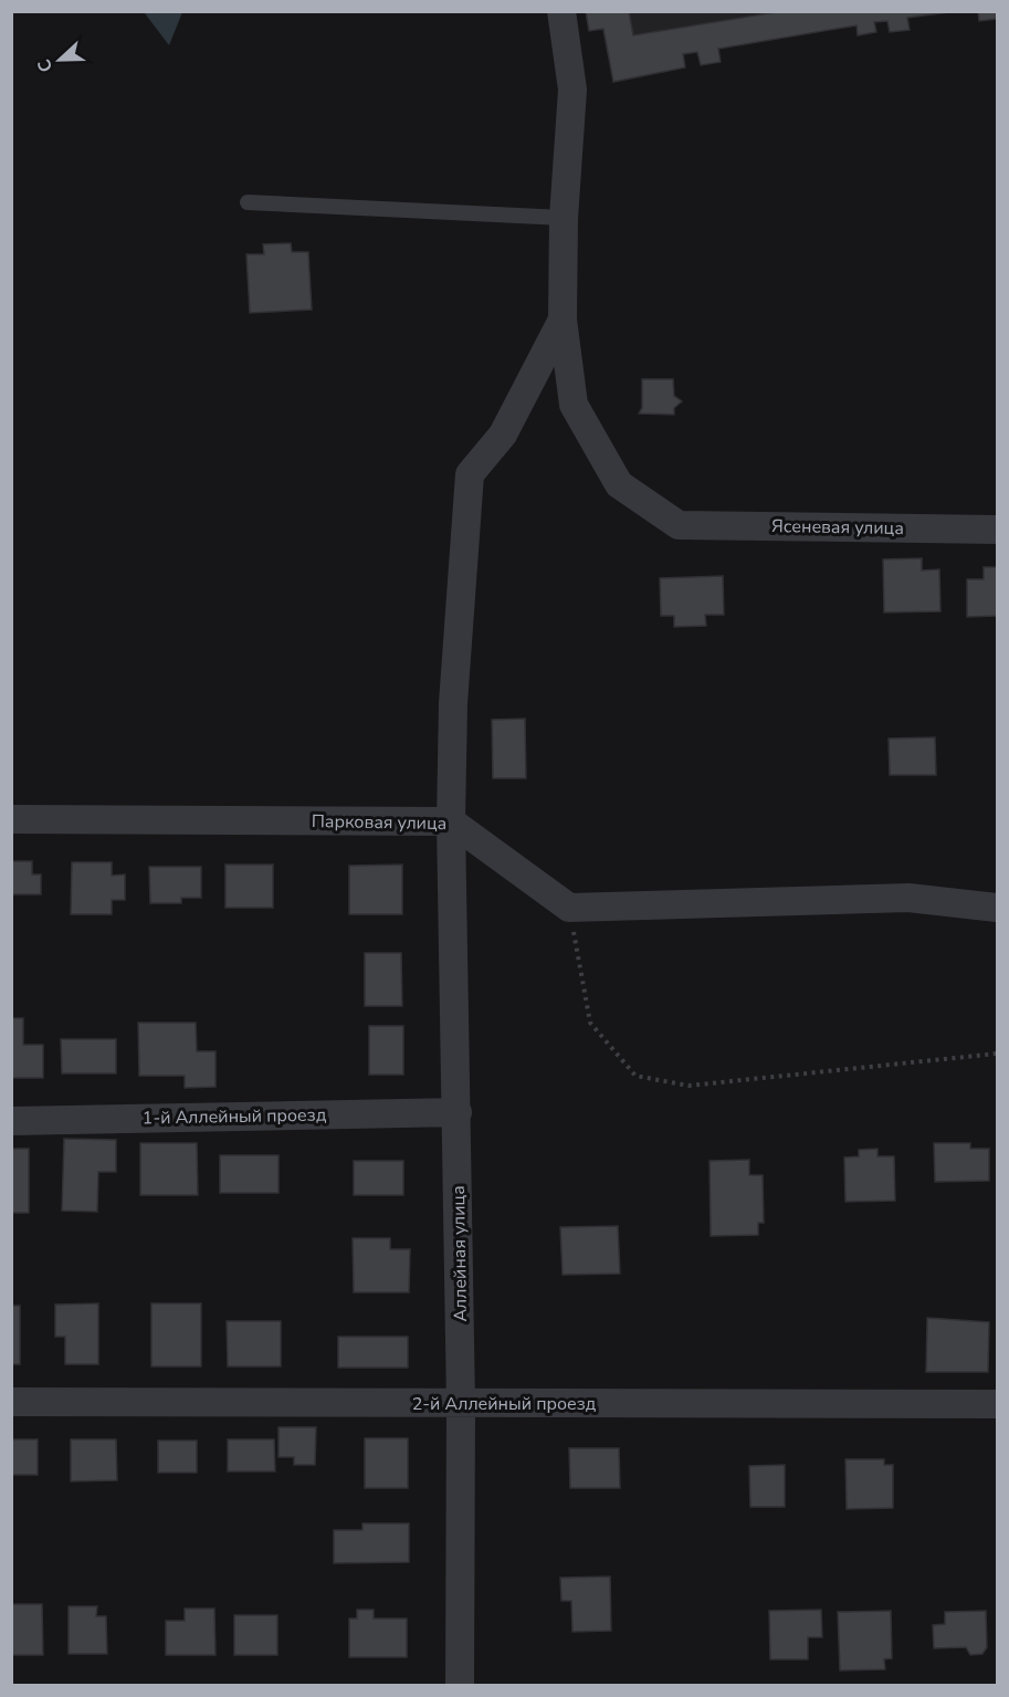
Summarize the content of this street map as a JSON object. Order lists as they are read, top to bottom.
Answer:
{
  "streets": {
    "street": [
      "Ясеневая улица",
      "Парковая улица",
      "1-й Аллейный проезд",
      "Аллейная улица",
      "2-й Аллейный проезд"
    ]
  },
  "crossings": [
    ["Ясеневая улица", "Аллейная улица"],
    ["Парковая улица", "Аллейная улица"],
    ["1-й Аллейный проезд", "Аллейная улица"],
    ["Аллейная улица", "2-й Аллейный проезд"]
  ],
  "north": "left"
}
